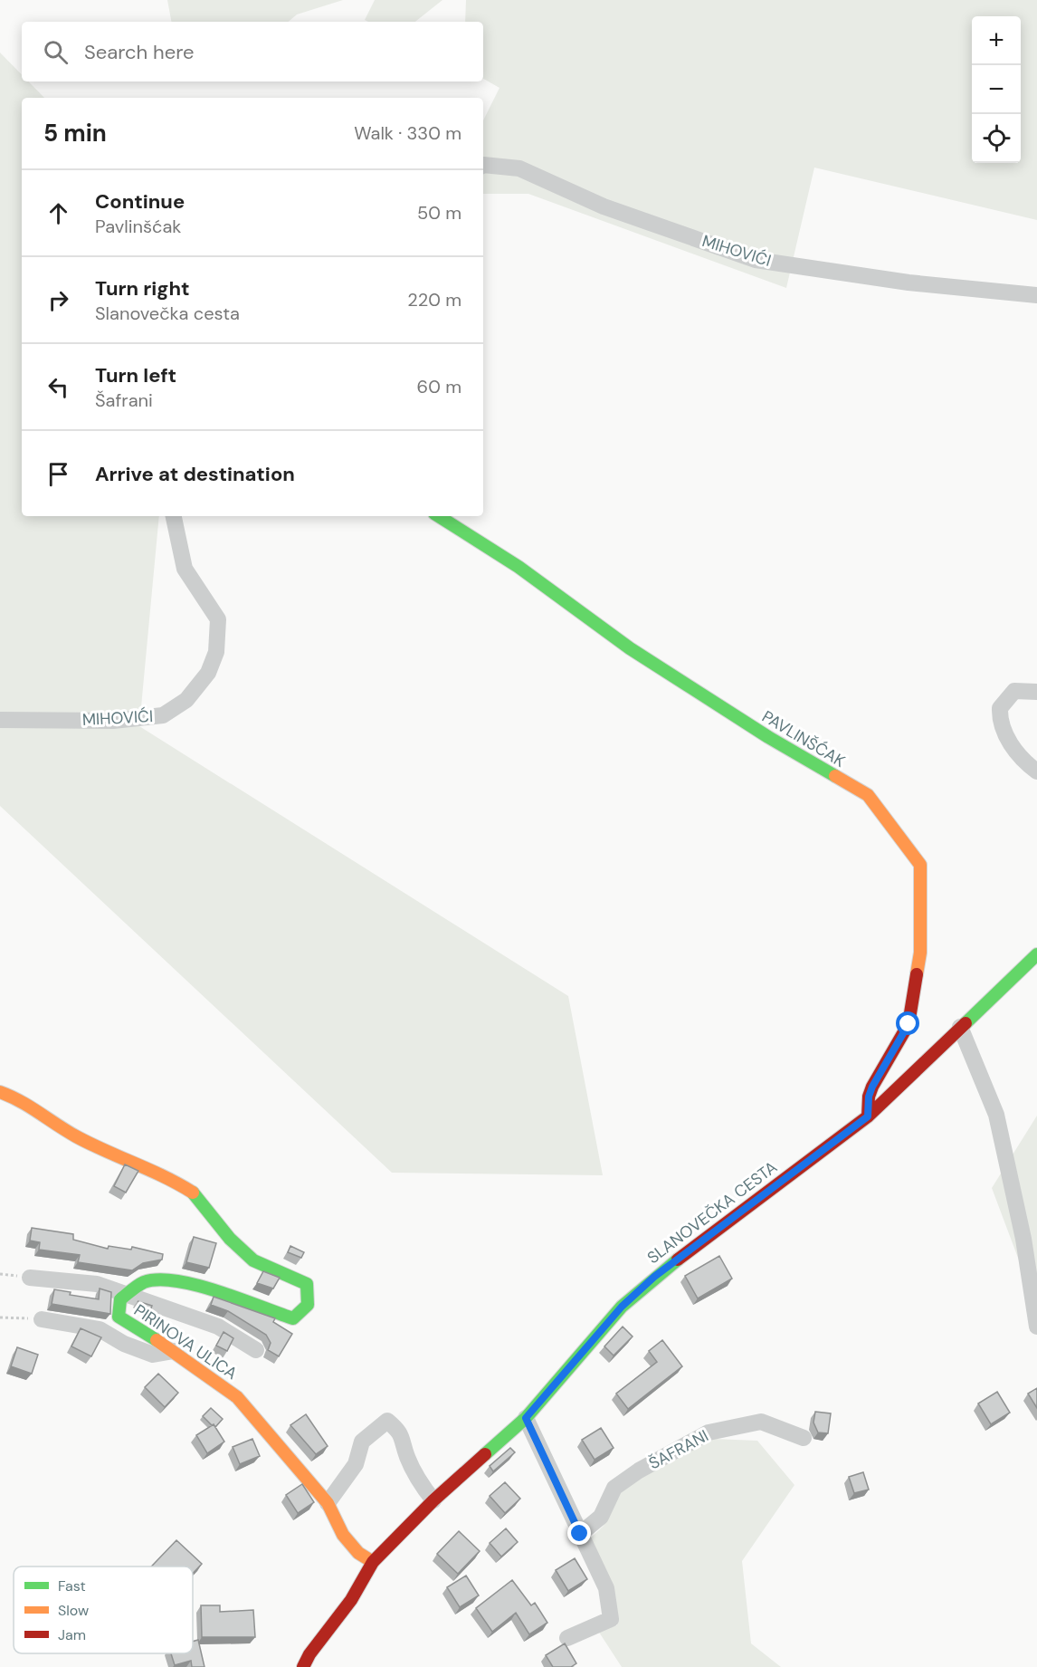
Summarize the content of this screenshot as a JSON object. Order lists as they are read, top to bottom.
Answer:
{
  "streets": {
    "street": [
      "MIHOVIĆI",
      "PAVLINŠĆAK",
      "SLANOVEČKA CESTA",
      "PIRINOVA ULICA",
      "ŠAFRANI"
    ]
  },
  "crossings": [
    ["PAVLINŠĆAK", "SLANOVEČKA CESTA"],
    ["SLANOVEČKA CESTA", "PIRINOVA ULICA"]
  ],
  "legend": ["Fast", "Slow", "Jam"],
  "page": {
    "map_buttons": ["+", "−"],
    "search": "Search here",
    "heading": ["5 min", "Walk · 330 m"],
    "list": [
      ["Continue", "Pavlinšćak", "50 m"],
      ["Turn right", "Slanovečka cesta", "220 m"],
      ["Turn left", "Šafrani", "60 m"],
      "Arrive at destination"
    ]
  }
}
